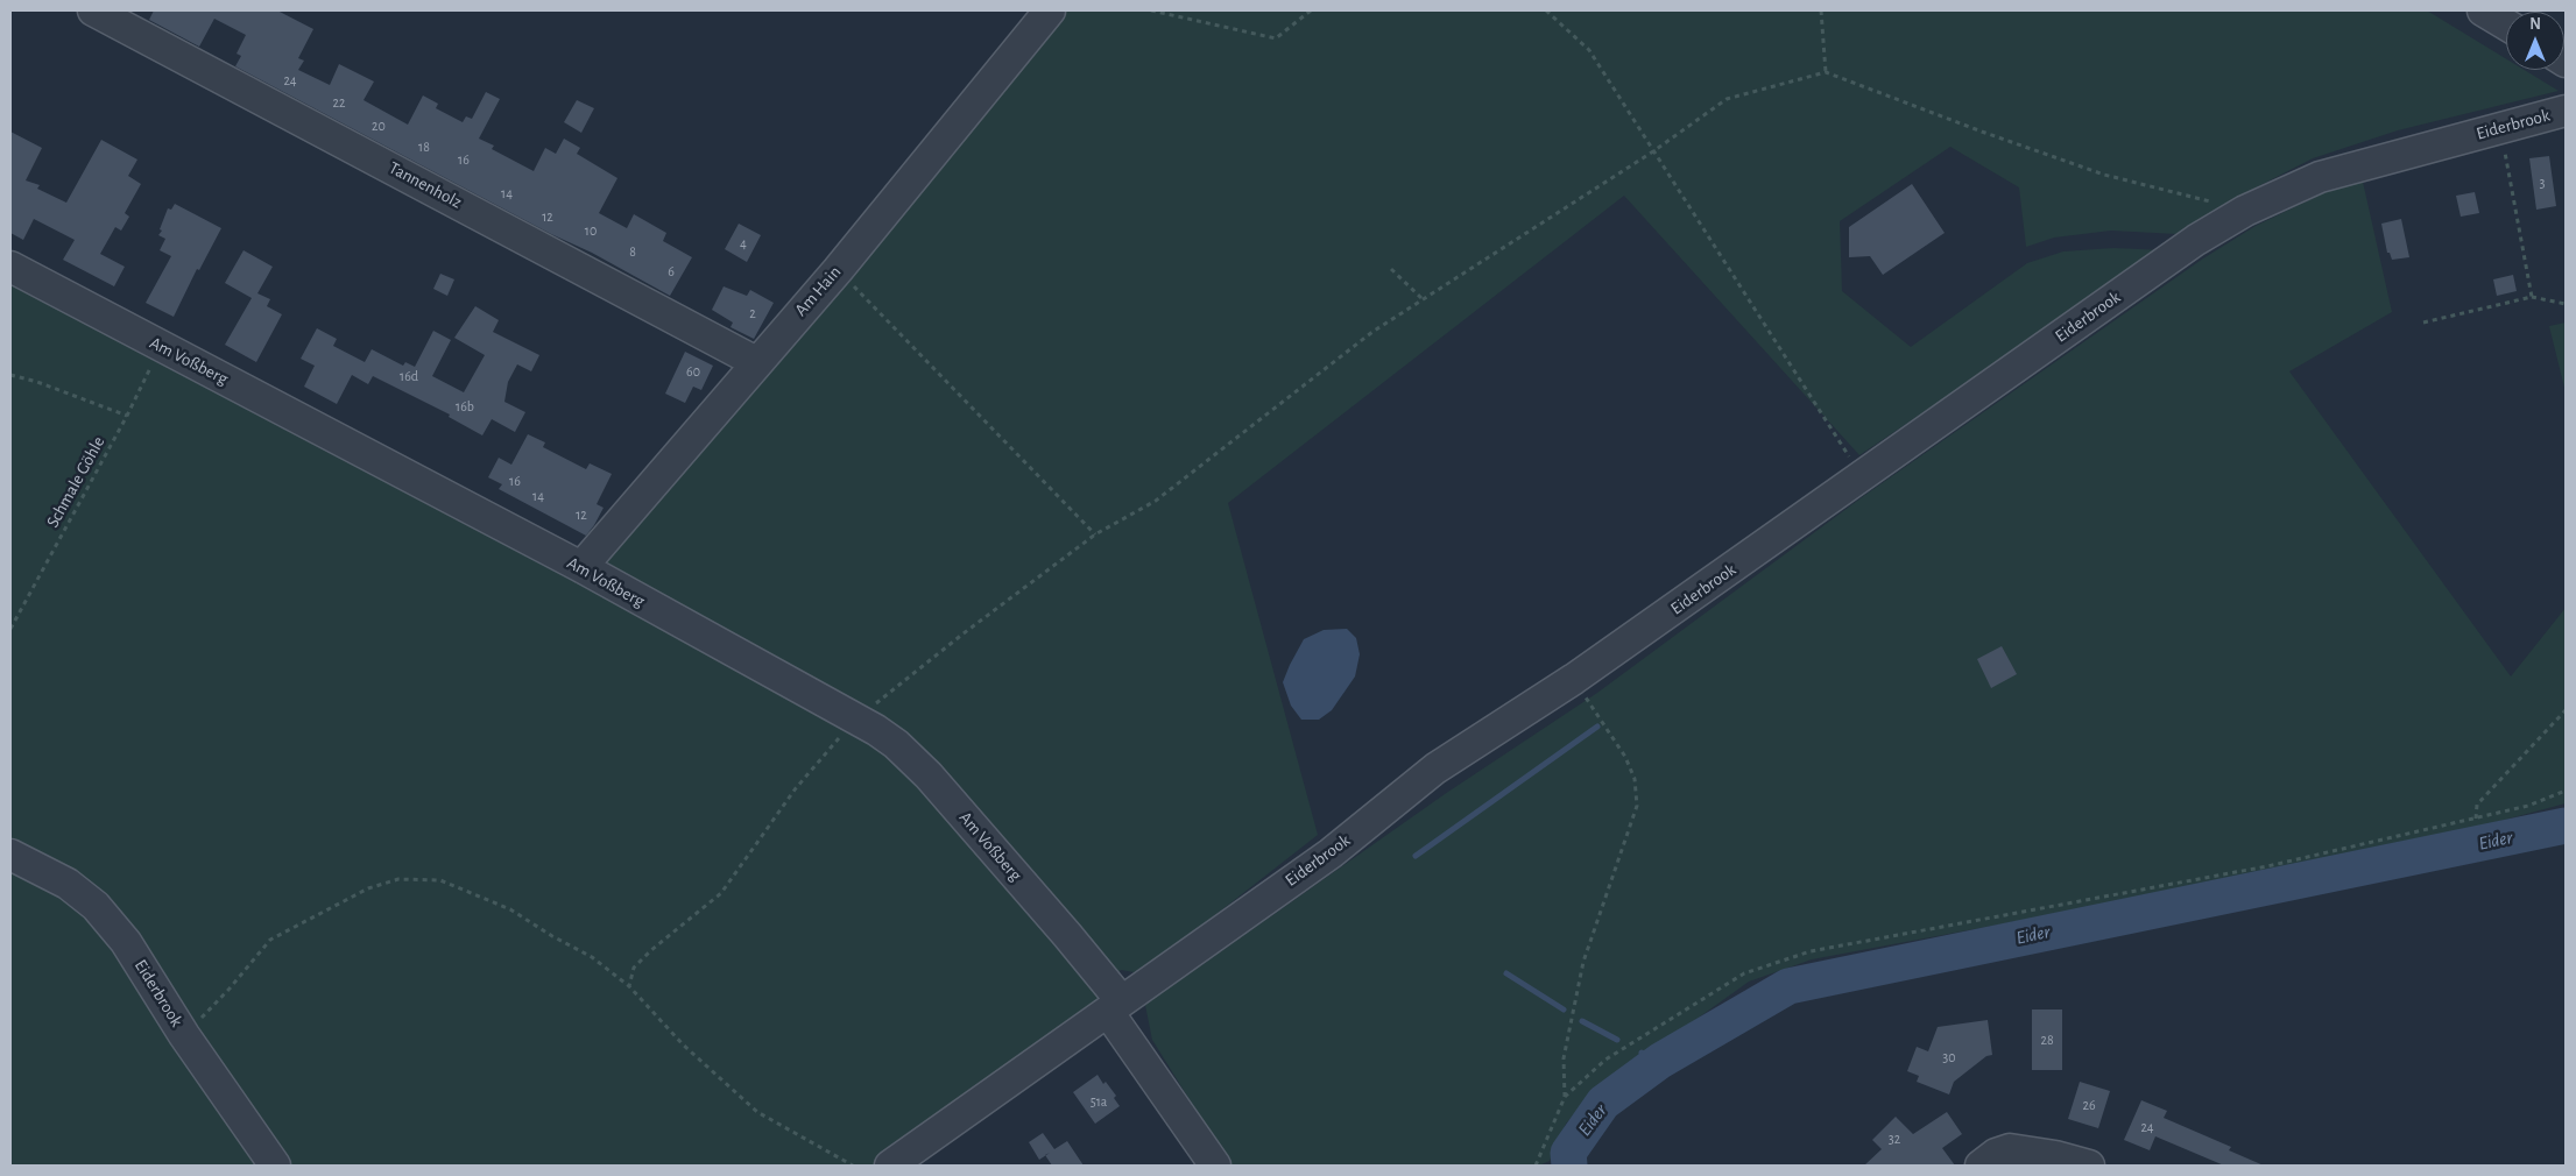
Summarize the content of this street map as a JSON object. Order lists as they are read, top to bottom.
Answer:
{
  "streets": {
    "street": [
      "Eiderbrook",
      "Tannenholz",
      "Am Hain",
      "Am Voßberg"
    ],
    "path": ["Schmale Göhle"]
  },
  "crossings": [
    ["Eiderbrook", "Am Voßberg"],
    ["Tannenholz", "Am Hain"],
    ["Am Hain", "Am Voßberg"],
    ["Am Voßberg", "Schmale Göhle"]
  ],
  "water": ["Eider"],
  "house_numbers": [
    "24",
    "22",
    "20",
    "18",
    "16",
    "3",
    "14",
    "12",
    "10",
    "4",
    "8",
    "6",
    "2",
    "60",
    "16d",
    "16b",
    "16",
    "14",
    "12",
    "28",
    "30",
    "51a",
    "26",
    "24",
    "32"
  ],
  "north": "top"
}
